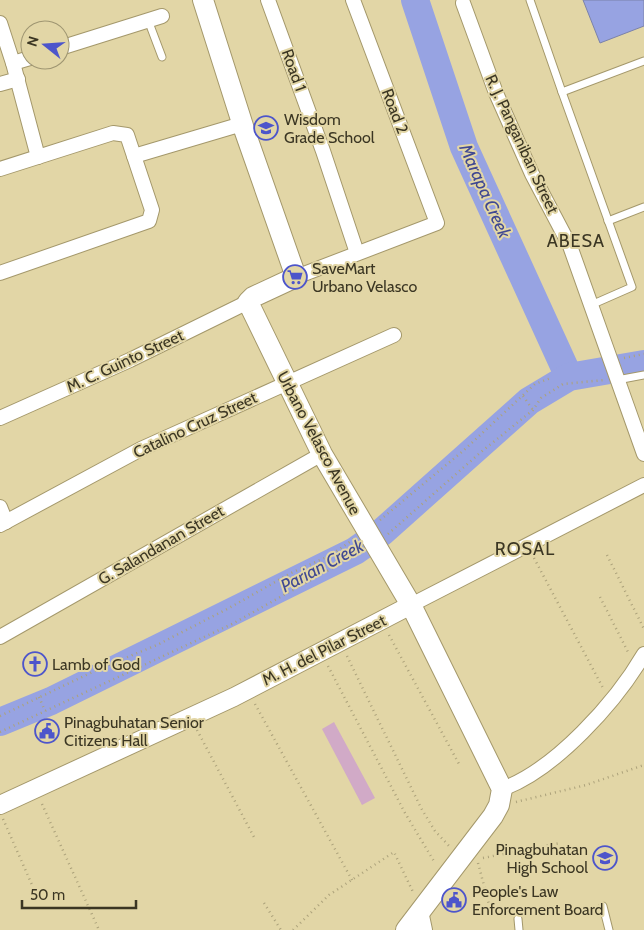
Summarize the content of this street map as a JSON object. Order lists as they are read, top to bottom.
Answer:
{
  "streets": {
    "main road": ["Urbano Velasco Avenue"],
    "street": [
      "Road 1",
      "Road 2",
      "R. J. Panganiban Street",
      "M. C. Guinto Street",
      "Catalino Cruz Street",
      "G. Salandanan Street",
      "M. H. del Pilar Street"
    ]
  },
  "crossings": [
    ["Road 1", "Road 2"],
    ["M. C. Guinto Street", "Urbano Velasco Avenue"],
    ["Catalino Cruz Street", "Urbano Velasco Avenue"],
    ["Urbano Velasco Avenue", "G. Salandanan Street"],
    ["Urbano Velasco Avenue", "M. H. del Pilar Street"]
  ],
  "districts": ["ABESA", "ROSAL"],
  "water": ["Marapa Creek", "Parian Creek"],
  "places": {
    "school or university": ["Wisdom Grade School", "Pinagbuhatan High School"],
    "supermarket": ["SaveMart Urbano Velasco"],
    "church": ["Lamb of God"],
    "public building": ["Pinagbuhatan Senior Citizens Hall", "People's Law Enforcement Board"]
  },
  "scale_bar": "50 m",
  "north": "left"
}
